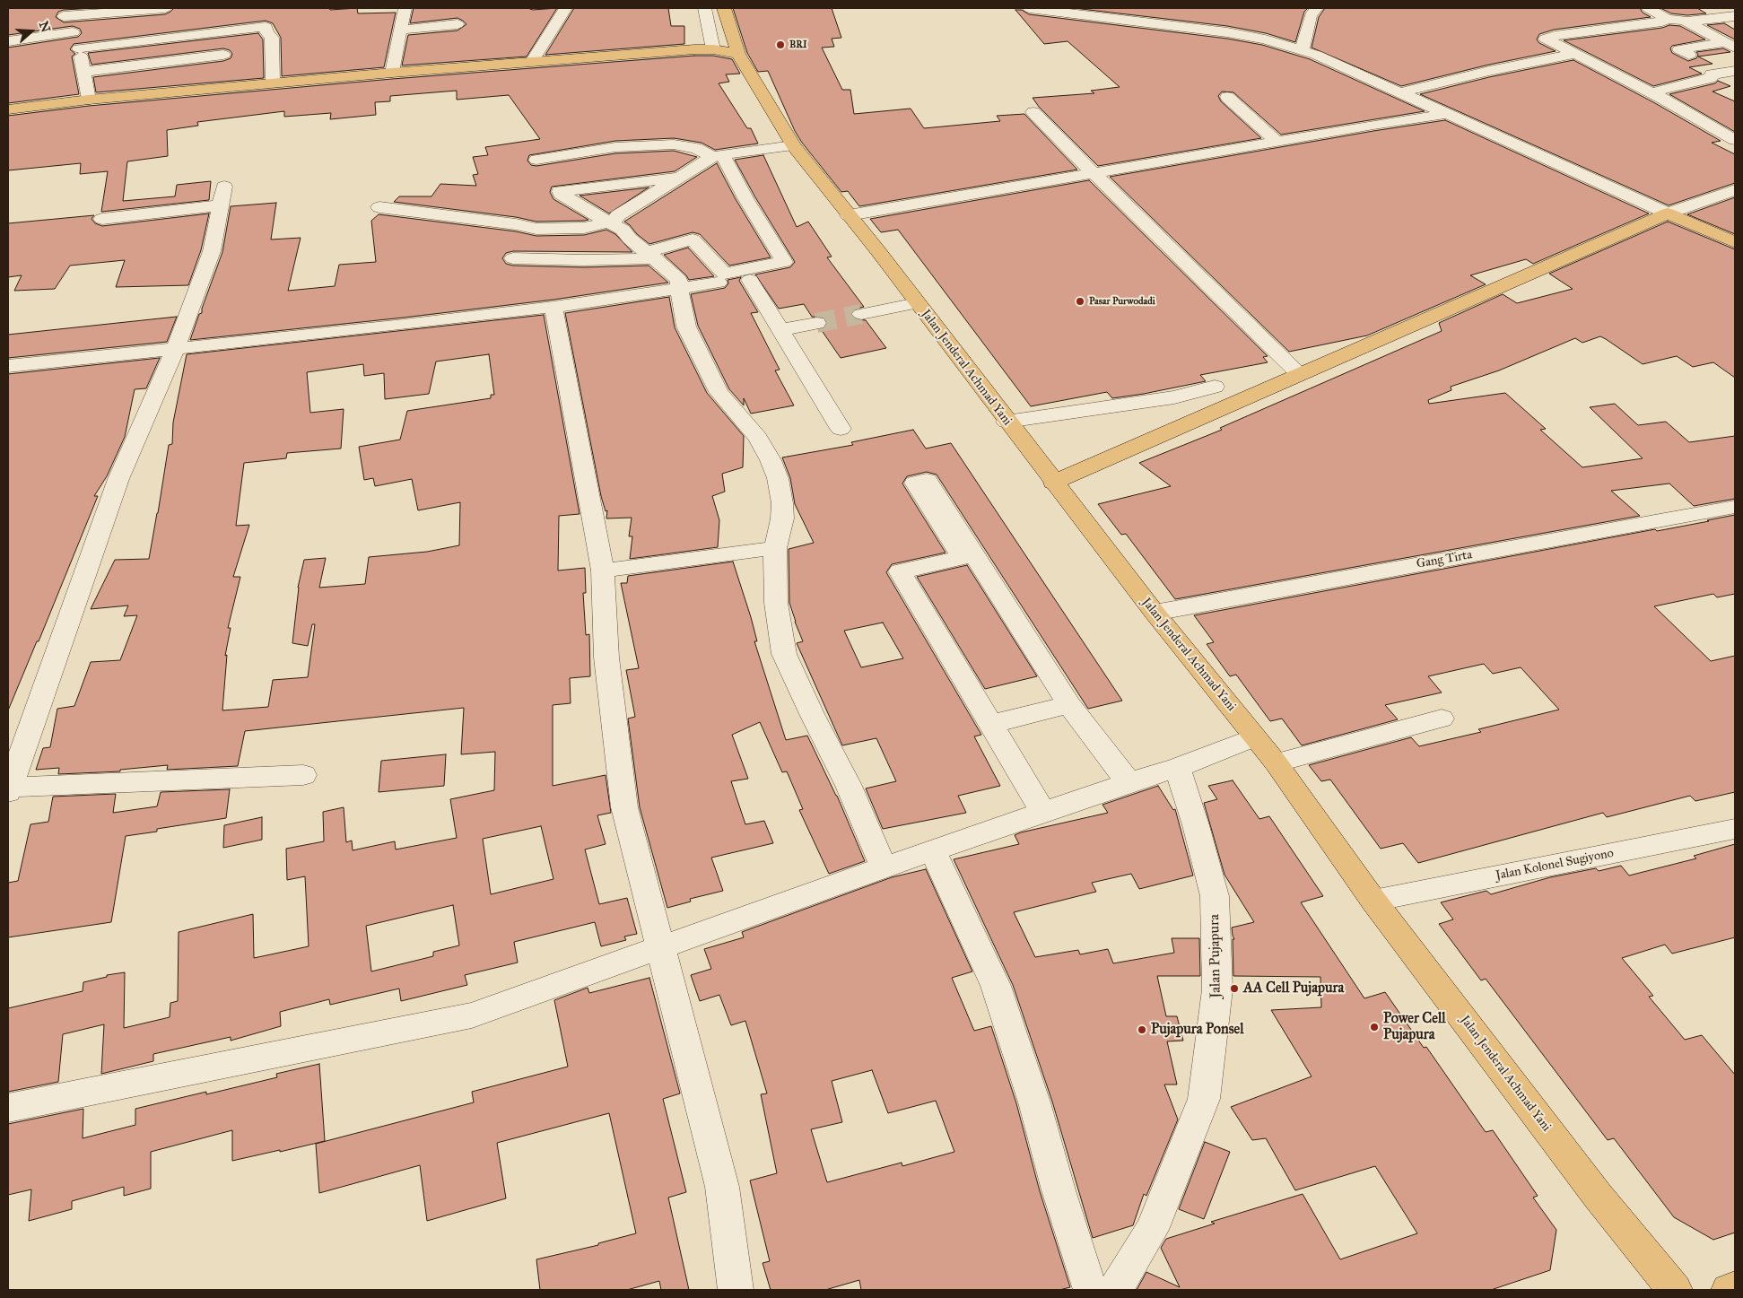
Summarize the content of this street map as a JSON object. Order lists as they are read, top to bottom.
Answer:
{
  "streets": {
    "main road": ["Jalan Jenderal Achmad Yani"],
    "street": ["Gang Tirta", "Jalan Kolonel Sugiyono", "Jalan Pujapura"]
  },
  "crossings": [
    ["Jalan Jenderal Achmad Yani", "Gang Tirta"],
    ["Jalan Jenderal Achmad Yani", "Jalan Kolonel Sugiyono"]
  ],
  "places": [
    "BRI",
    "Pasar Purwodadi",
    "AA Cell Pujapura",
    "Power Cell Pujapura",
    "Pujapura Ponsel"
  ],
  "north": "right"
}
